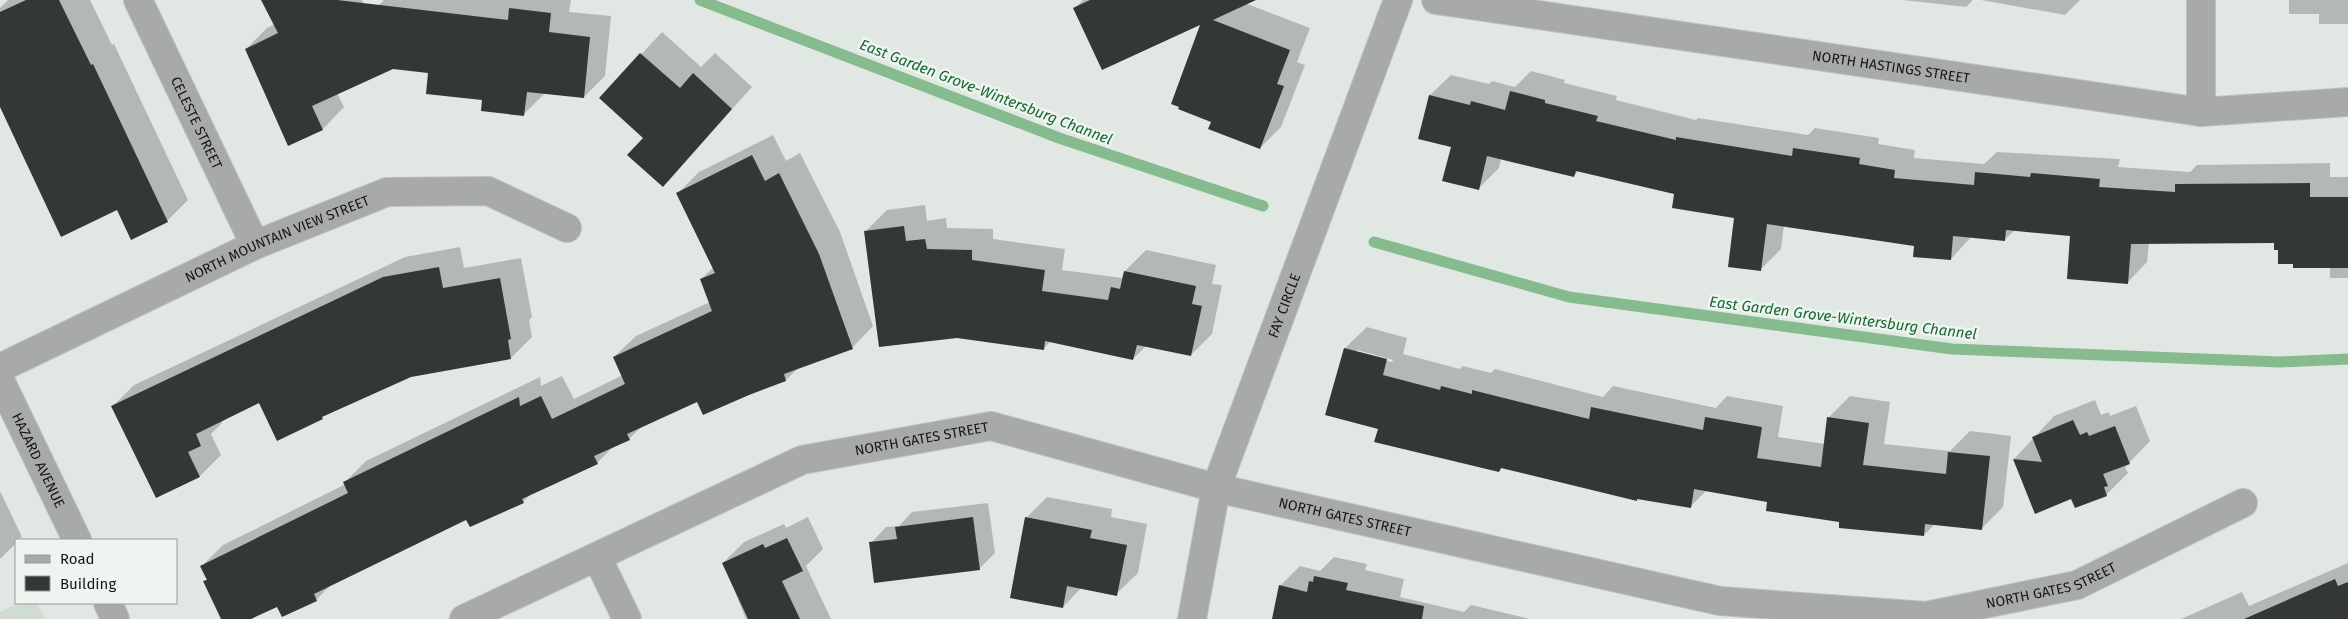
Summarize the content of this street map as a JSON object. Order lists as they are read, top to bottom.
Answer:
{
  "streets": {
    "street": [
      "NORTH HASTINGS STREET",
      "CELESTE STREET",
      "NORTH MOUNTAIN VIEW STREET",
      "FAY CIRCLE",
      "NORTH GATES STREET",
      "HAZARD AVENUE"
    ]
  },
  "crossings": [
    ["CELESTE STREET", "NORTH MOUNTAIN VIEW STREET"],
    ["FAY CIRCLE", "NORTH GATES STREET"]
  ],
  "water": ["East Garden Grove-Wintersburg Channel"],
  "legend": ["Road", "Building"]
}
